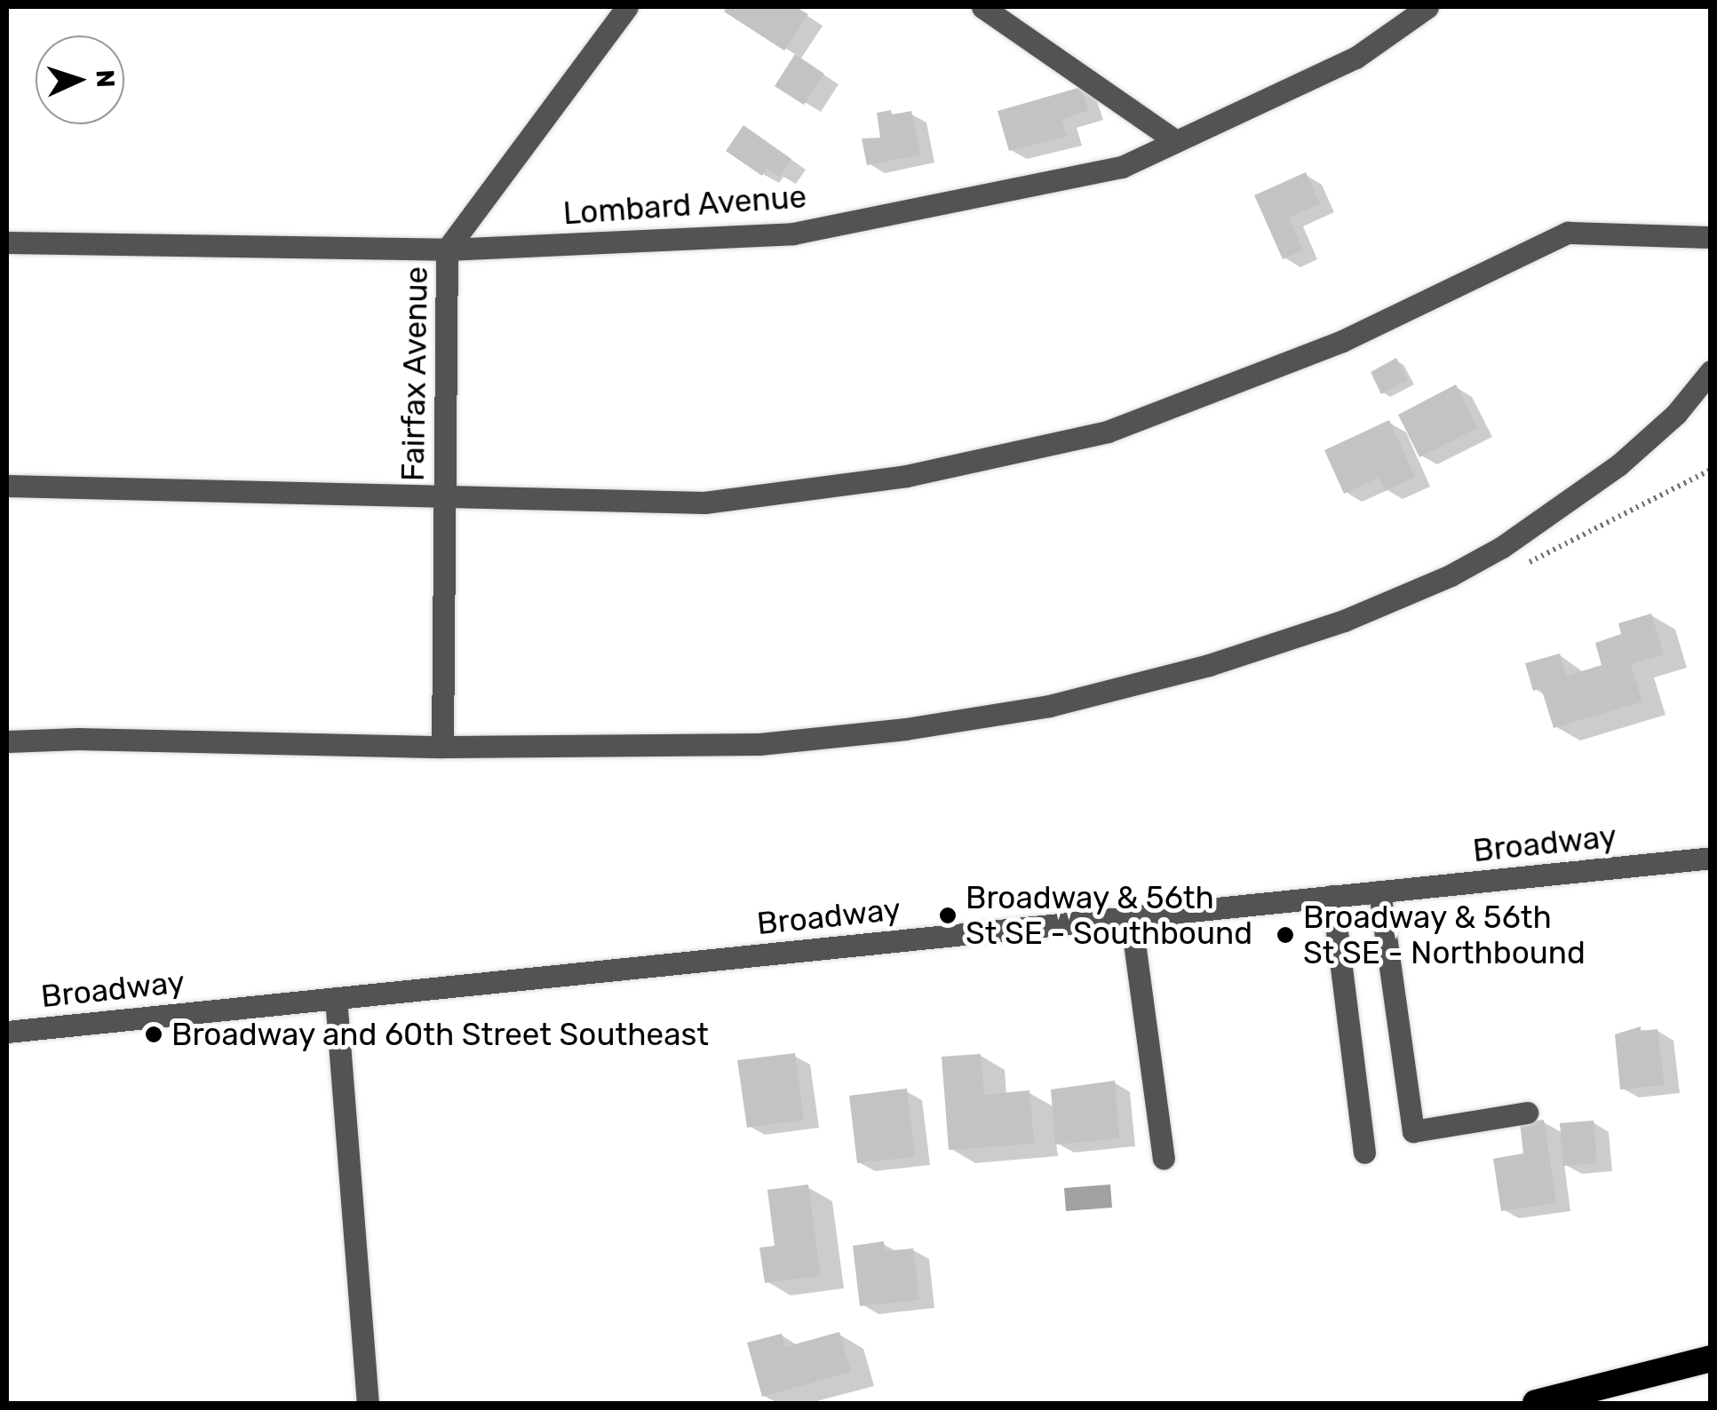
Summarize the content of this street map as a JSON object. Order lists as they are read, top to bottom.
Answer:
{
  "streets": {
    "street": ["Lombard Avenue", "Fairfax Avenue", "Broadway"]
  },
  "crossings": [
    ["Lombard Avenue", "Fairfax Avenue"]
  ],
  "places": ["Broadway & 56th St SE - Southbound", "Broadway & 56th St SE - Northbound", "Broadway and 60th Street Southeast"],
  "north": "right"
}
